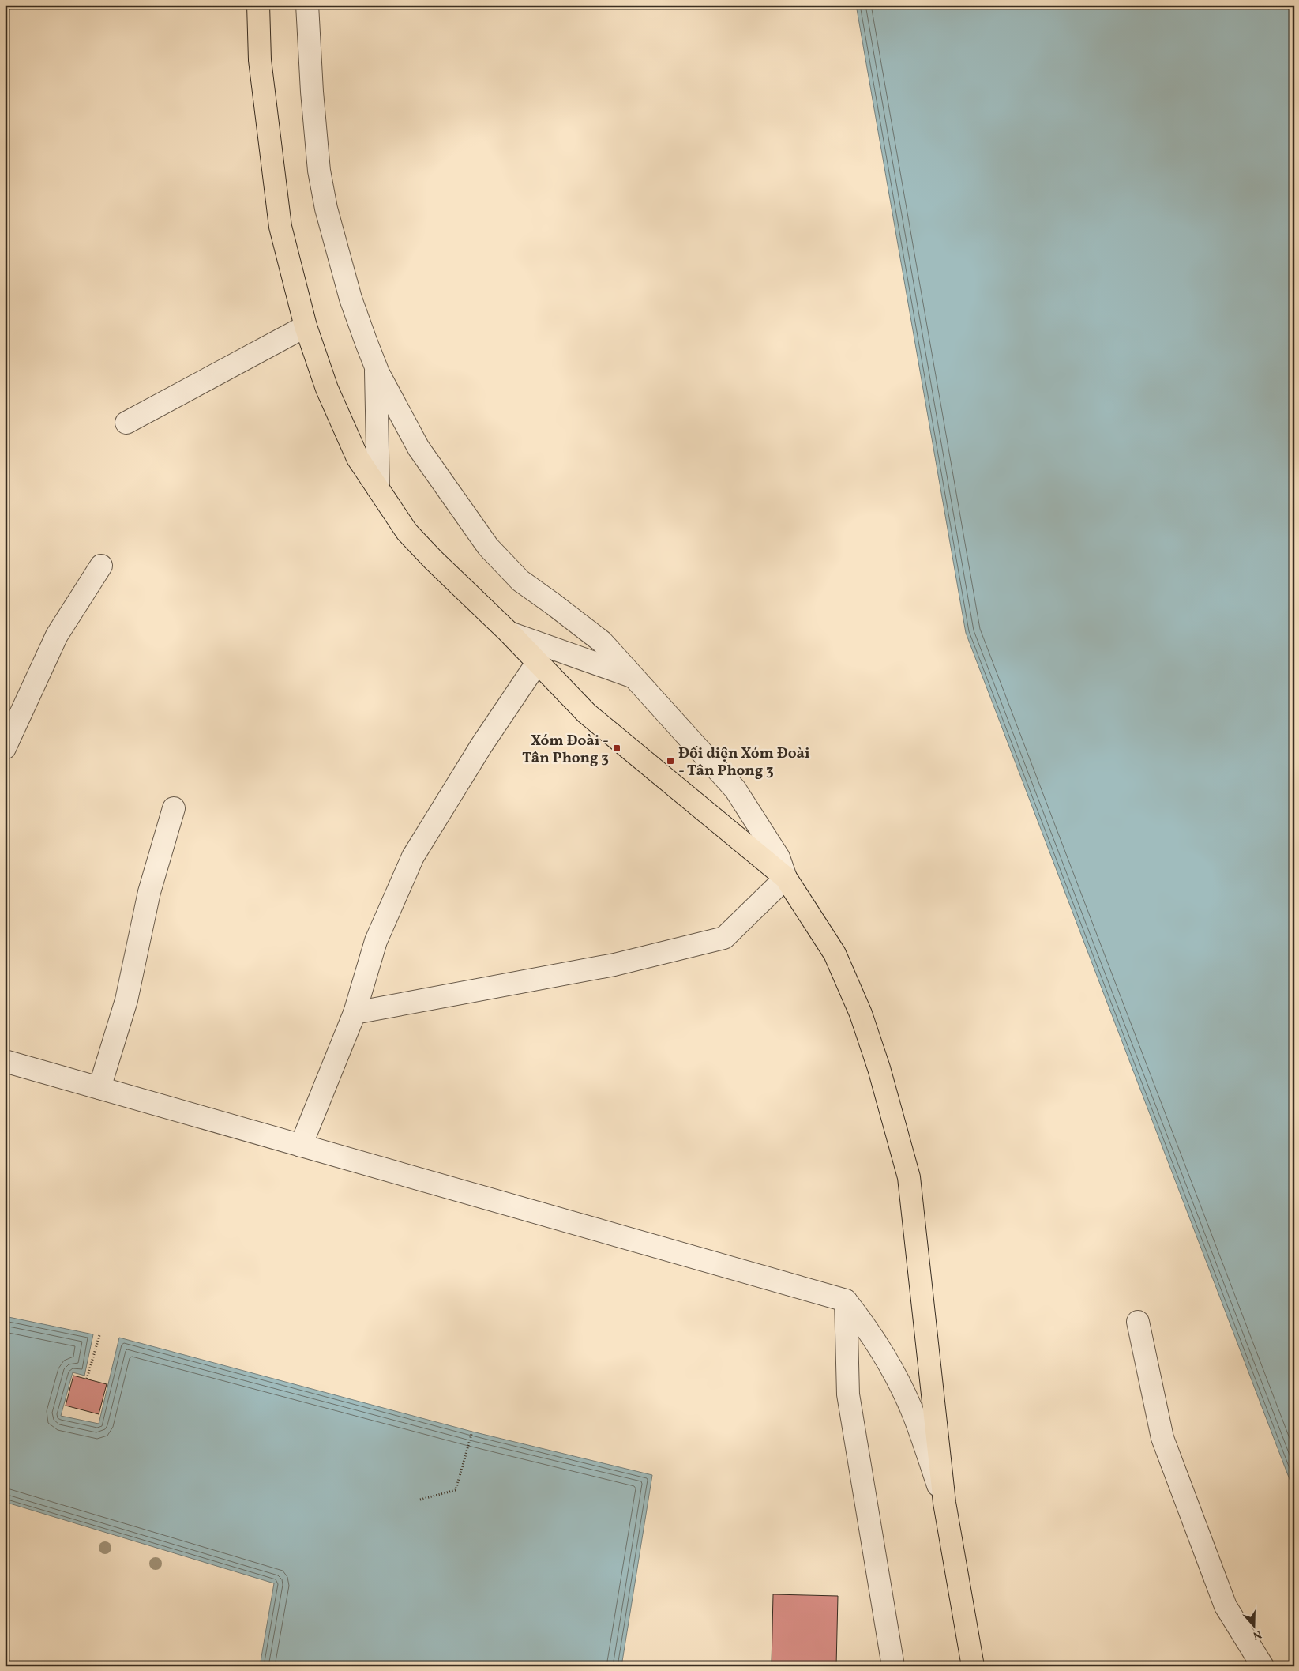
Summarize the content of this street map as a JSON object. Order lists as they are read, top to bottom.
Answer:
{
  "places": {
    "transit": ["Xóm Đoài - Tân Phong 3", "Đối diện Xóm Đoài - Tân Phong 3"]
  },
  "north": "bottom"
}
